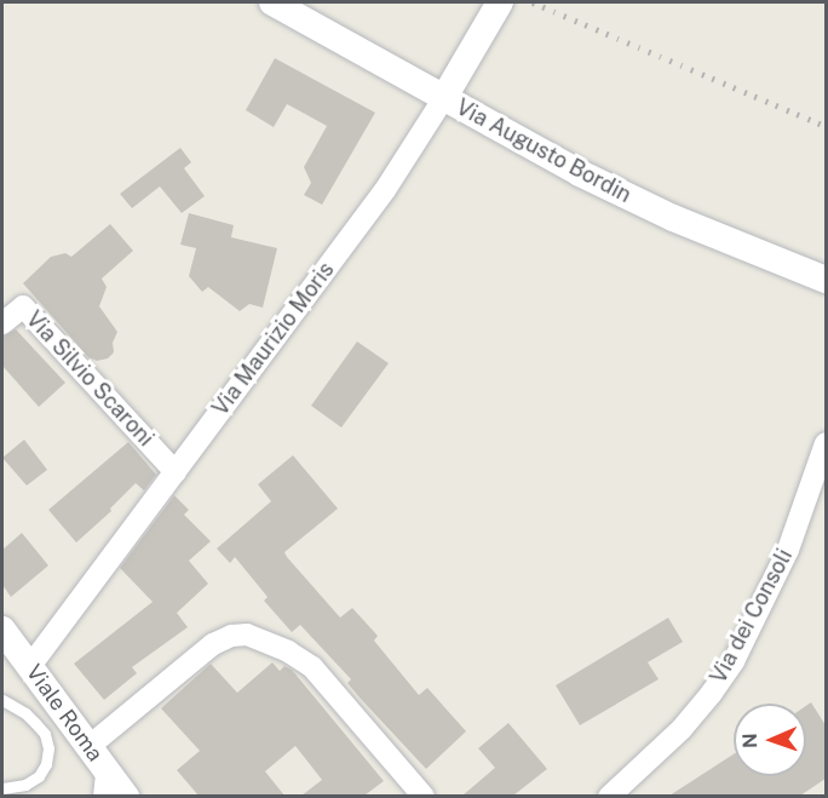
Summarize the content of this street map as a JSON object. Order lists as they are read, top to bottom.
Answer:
{
  "streets": {
    "street": [
      "Via Augusto Bordin",
      "Via Maurizio Moris",
      "Via Silvio Scaroni",
      "Via dei Consoli",
      "Viale Roma"
    ]
  },
  "crossings": [
    ["Via Augusto Bordin", "Via Maurizio Moris"],
    ["Via Maurizio Moris", "Via Silvio Scaroni"],
    ["Via Maurizio Moris", "Viale Roma"]
  ],
  "north": "left"
}
